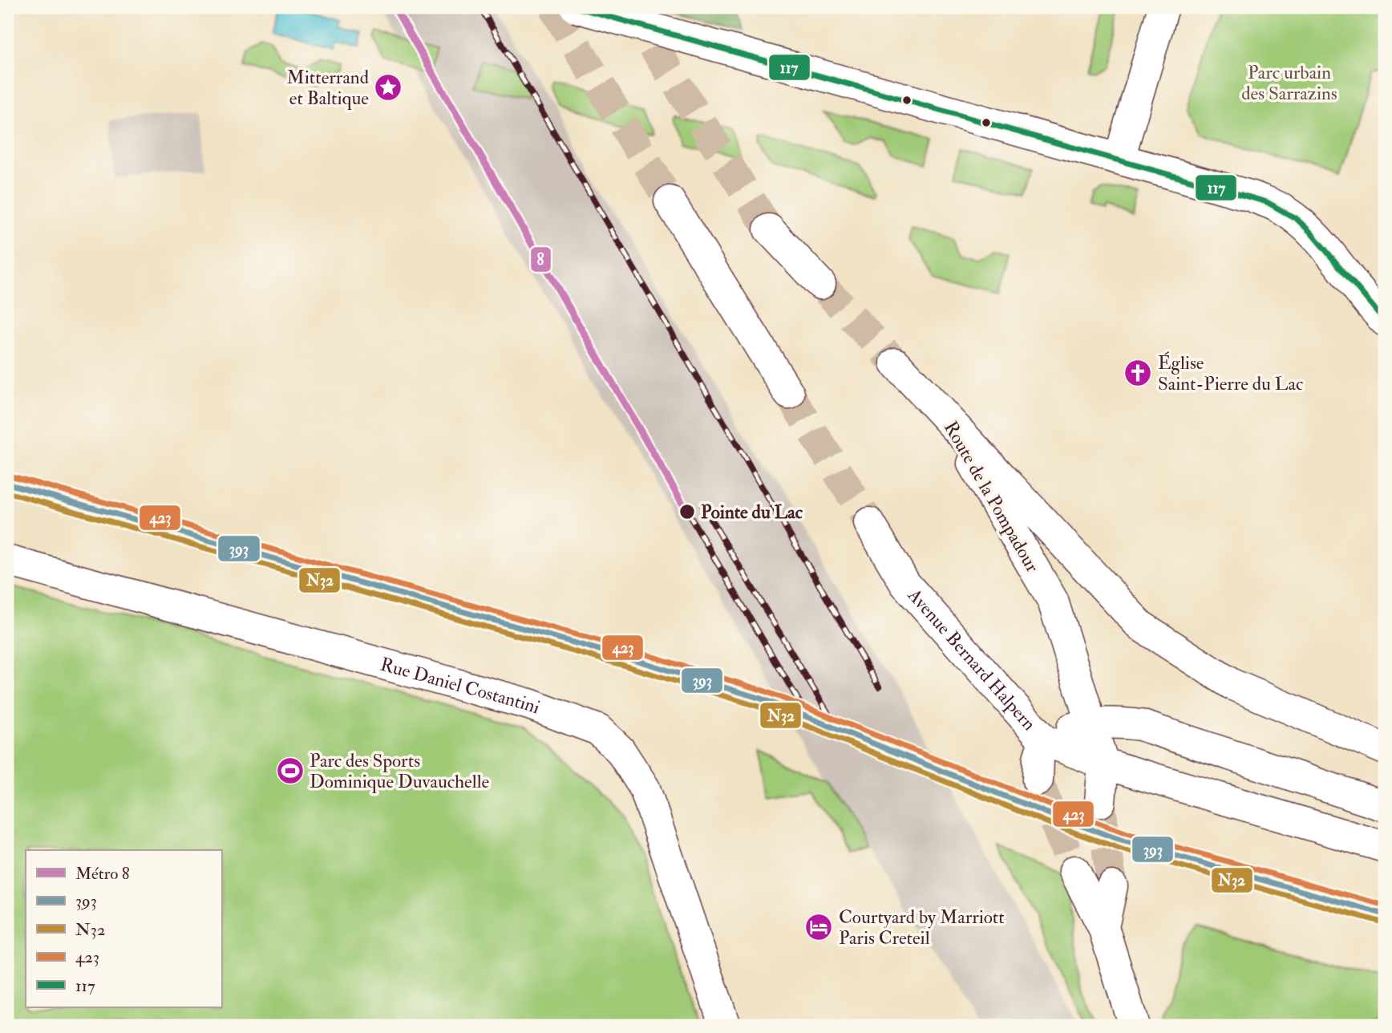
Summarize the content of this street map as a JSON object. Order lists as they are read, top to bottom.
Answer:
{
  "streets": {
    "main road": ["Route de la Pompadour", "Avenue Bernard Halpern", "Rue Daniel Costantini"]
  },
  "crossings": [
    ["Route de la Pompadour", "Avenue Bernard Halpern"]
  ],
  "parks": ["Parc urbain des Sarrazins"],
  "places": {
    "place": ["Mitterrand et Baltique"],
    "church": ["Église Saint-Pierre du Lac"],
    "other": ["Pointe du Lac"],
    "sports": ["Parc des Sports Dominique Duvauchelle"],
    "hotel": ["Courtyard by Marriott Paris Creteil"]
  },
  "lines": [
    "metro line 8",
    "transit line 117",
    "transit line 423",
    "transit line 393",
    "transit line N32"
  ],
  "legend": [
    "Métro 8",
    "393",
    "N32",
    "423",
    "117"
  ]
}
